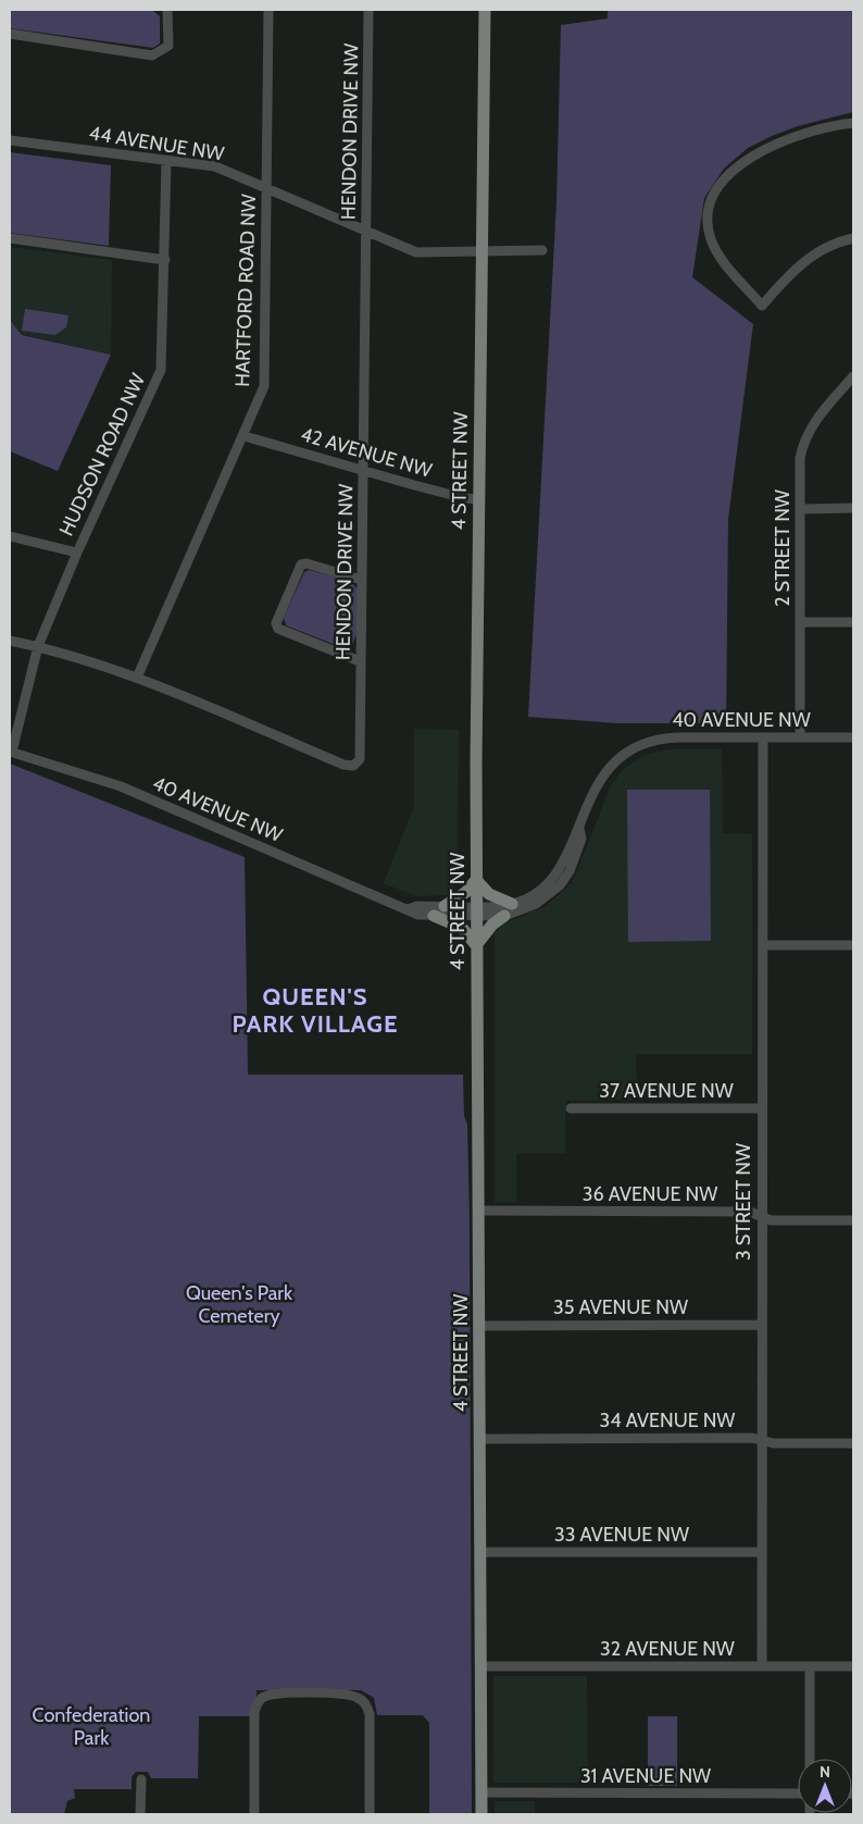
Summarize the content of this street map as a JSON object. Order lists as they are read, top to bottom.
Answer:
{
  "streets": {
    "main road": ["4 STREET NW"],
    "street": [
      "HENDON DRIVE NW",
      "44 AVENUE NW",
      "HARTFORD ROAD NW",
      "42 AVENUE NW",
      "HUDSON ROAD NW",
      "2 STREET NW",
      "40 AVENUE NW",
      "37 AVENUE NW",
      "36 AVENUE NW",
      "3 STREET NW",
      "35 AVENUE NW",
      "34 AVENUE NW",
      "33 AVENUE NW",
      "32 AVENUE NW",
      "31 AVENUE NW"
    ]
  },
  "crossings": [
    ["HENDON DRIVE NW", "44 AVENUE NW"],
    ["HENDON DRIVE NW", "HARTFORD ROAD NW"],
    ["HENDON DRIVE NW", "42 AVENUE NW"],
    ["HENDON DRIVE NW", "HUDSON ROAD NW"],
    ["44 AVENUE NW", "HARTFORD ROAD NW"],
    ["44 AVENUE NW", "HUDSON ROAD NW"],
    ["44 AVENUE NW", "4 STREET NW"],
    ["HARTFORD ROAD NW", "42 AVENUE NW"],
    ["42 AVENUE NW", "4 STREET NW"],
    ["HUDSON ROAD NW", "40 AVENUE NW"],
    ["4 STREET NW", "40 AVENUE NW"],
    ["4 STREET NW", "36 AVENUE NW"],
    ["4 STREET NW", "35 AVENUE NW"],
    ["4 STREET NW", "34 AVENUE NW"],
    ["4 STREET NW", "33 AVENUE NW"],
    ["4 STREET NW", "32 AVENUE NW"],
    ["4 STREET NW", "31 AVENUE NW"],
    ["2 STREET NW", "40 AVENUE NW"],
    ["40 AVENUE NW", "3 STREET NW"],
    ["37 AVENUE NW", "3 STREET NW"],
    ["36 AVENUE NW", "3 STREET NW"],
    ["3 STREET NW", "35 AVENUE NW"],
    ["3 STREET NW", "34 AVENUE NW"],
    ["3 STREET NW", "33 AVENUE NW"],
    ["3 STREET NW", "32 AVENUE NW"]
  ],
  "districts": ["QUEEN'S PARK VILLAGE"],
  "parks": ["Queen's Park Cemetery", "Confederation Park"],
  "north": "top"
}
